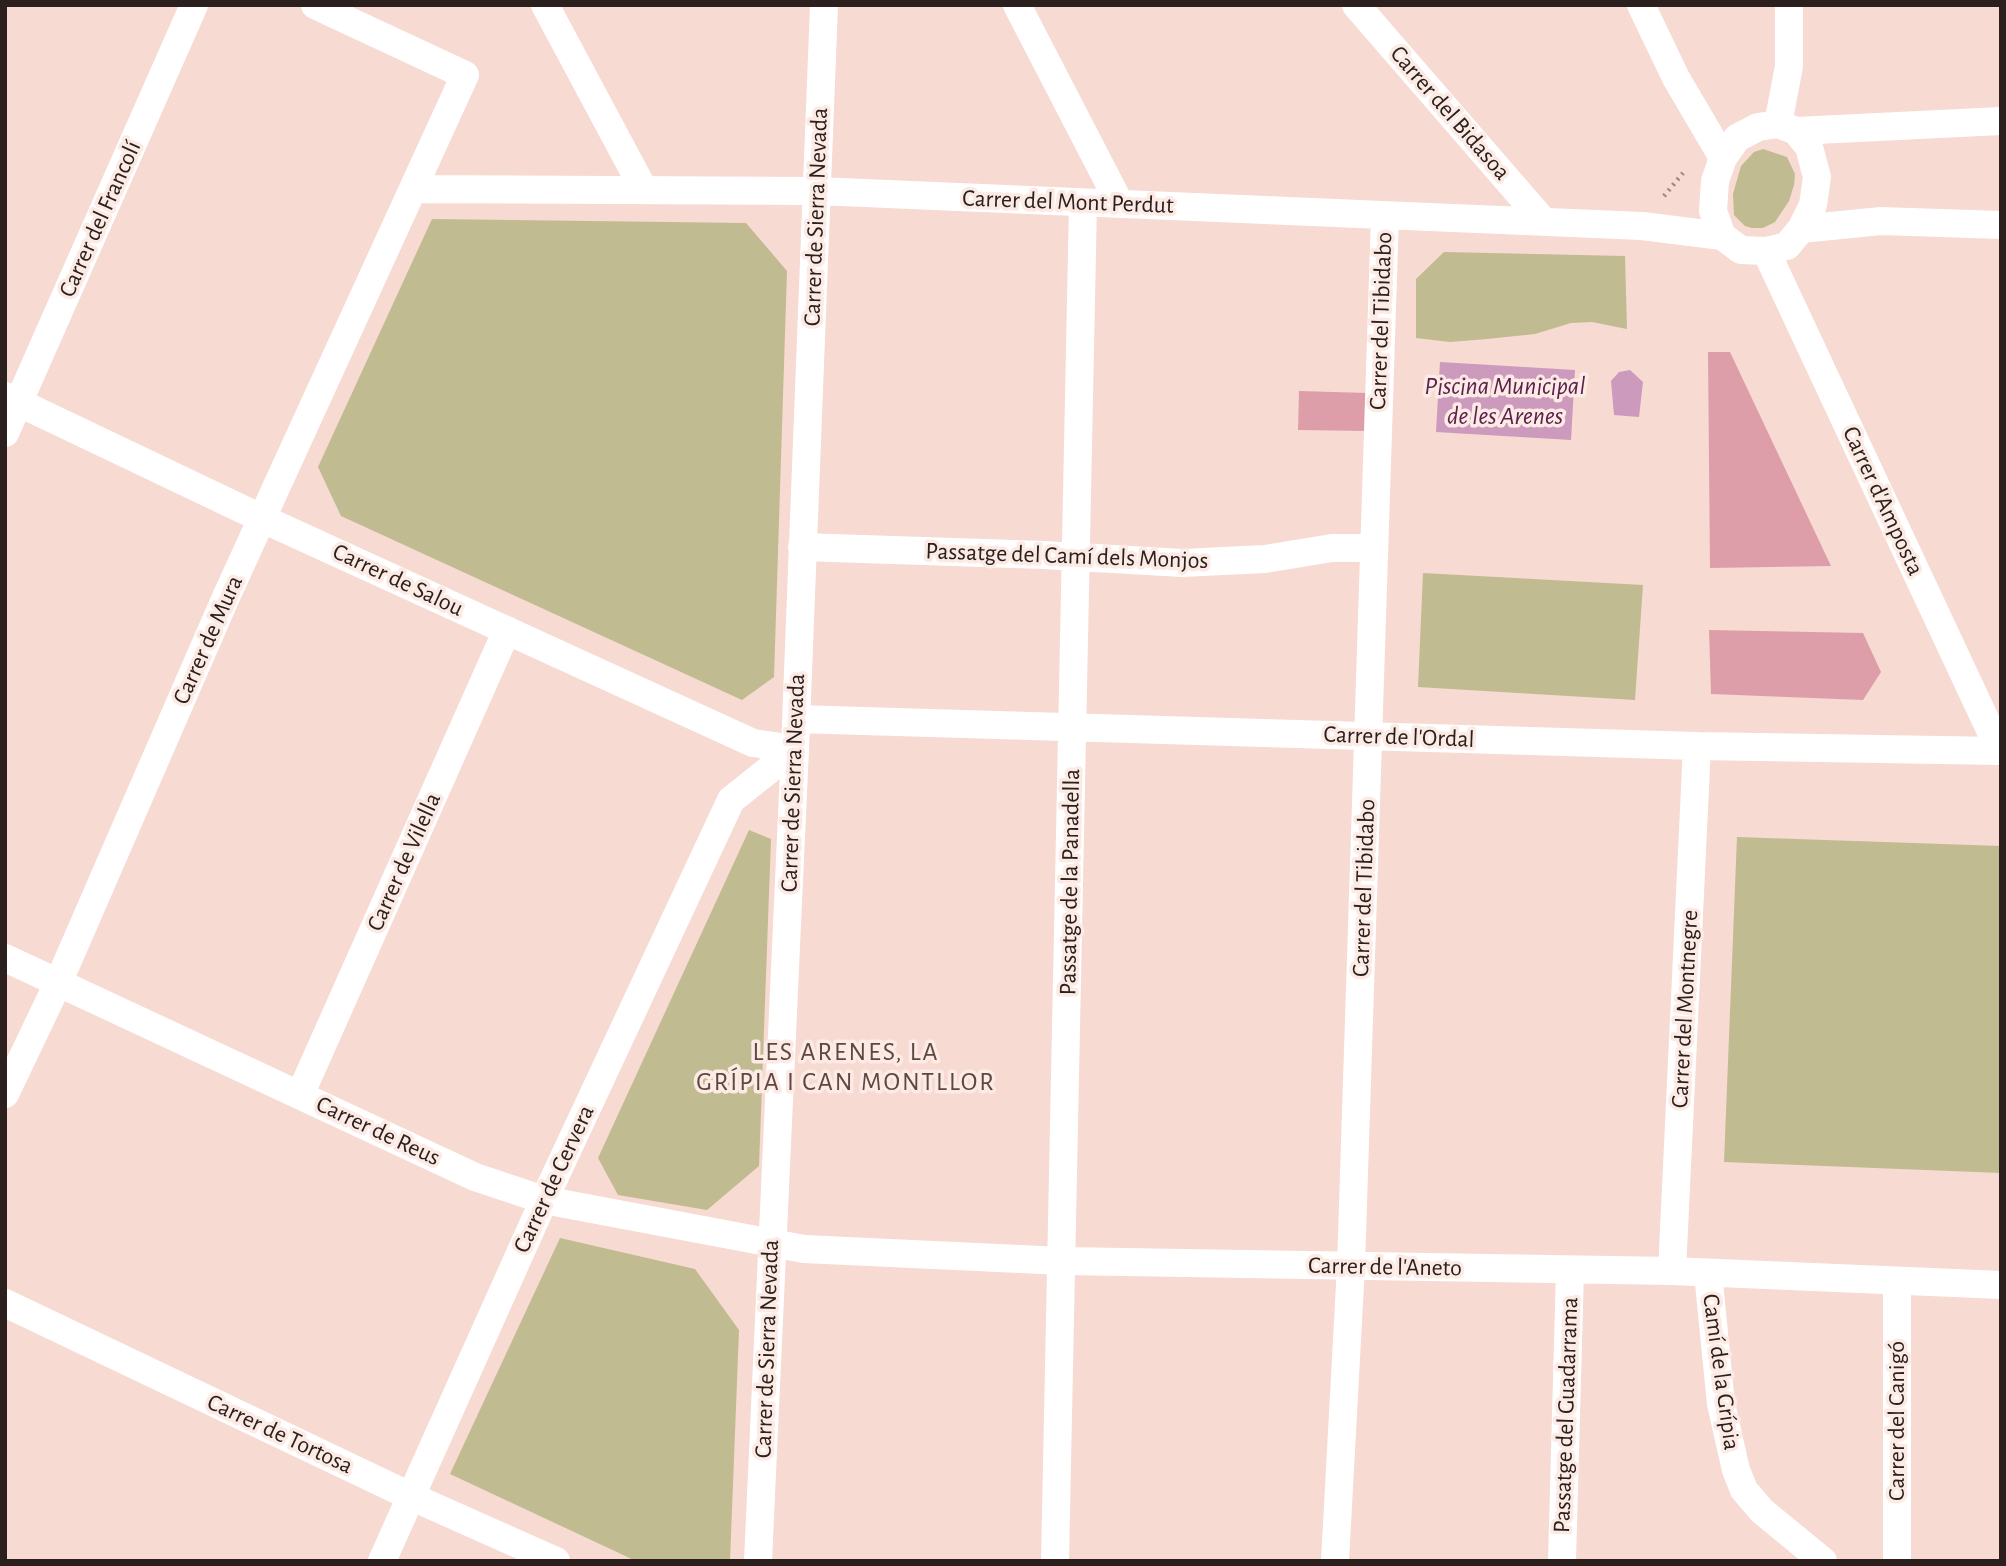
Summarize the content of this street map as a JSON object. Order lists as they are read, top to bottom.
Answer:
{
  "streets": {
    "street": [
      "Carrer del Bidasoa",
      "Carrer del Mont Perdut",
      "Carrer de Sierra Nevada",
      "Carrer del Francolí",
      "Carrer del Tibidabo",
      "Carrer d'Amposta",
      "Passatge del Camí dels Monjos",
      "Carrer de Salou",
      "Carrer de Mura",
      "Carrer de l'Ordal",
      "Carrer de Vilella",
      "Passatge de la Panadella",
      "Carrer del Montnegre",
      "Carrer de Reus",
      "Carrer de Cervera",
      "Carrer de l'Aneto",
      "Camí de la Grípia",
      "Passatge del Guadarrama",
      "Carrer del Canigó",
      "Carrer de Tortosa"
    ]
  },
  "crossings": [
    ["Carrer del Bidasoa", "Carrer del Mont Perdut"],
    ["Carrer del Mont Perdut", "Carrer de Sierra Nevada"],
    ["Carrer del Mont Perdut", "Carrer del Tibidabo"],
    ["Carrer del Mont Perdut", "Carrer d'Amposta"],
    ["Carrer del Mont Perdut", "Carrer de Mura"],
    ["Carrer del Mont Perdut", "Passatge de la Panadella"],
    ["Carrer de Sierra Nevada", "Passatge del Camí dels Monjos"],
    ["Carrer de Sierra Nevada", "Carrer de Salou"],
    ["Carrer de Sierra Nevada", "Carrer de l'Ordal"],
    ["Carrer de Sierra Nevada", "Carrer de Reus"],
    ["Carrer de Sierra Nevada", "Carrer de Cervera"],
    ["Carrer de Sierra Nevada", "Carrer de l'Aneto"],
    ["Carrer del Francolí", "Carrer de Salou"],
    ["Carrer del Tibidabo", "Passatge del Camí dels Monjos"],
    ["Carrer del Tibidabo", "Carrer de l'Ordal"],
    ["Carrer del Tibidabo", "Carrer de l'Aneto"],
    ["Carrer d'Amposta", "Carrer de l'Ordal"],
    ["Passatge del Camí dels Monjos", "Passatge de la Panadella"],
    ["Carrer de Salou", "Carrer de Mura"],
    ["Carrer de Salou", "Carrer de Vilella"],
    ["Carrer de Salou", "Carrer de Cervera"],
    ["Carrer de Mura", "Carrer de Reus"],
    ["Carrer de l'Ordal", "Passatge de la Panadella"],
    ["Carrer de l'Ordal", "Carrer del Montnegre"],
    ["Carrer de Vilella", "Carrer de Reus"],
    ["Passatge de la Panadella", "Carrer de l'Aneto"],
    ["Carrer del Montnegre", "Carrer de l'Aneto"],
    ["Carrer de Reus", "Carrer de Cervera"],
    ["Carrer de Reus", "Carrer de l'Aneto"],
    ["Carrer de Cervera", "Carrer de Tortosa"],
    ["Carrer de l'Aneto", "Camí de la Grípia"],
    ["Carrer de l'Aneto", "Passatge del Guadarrama"],
    ["Carrer de l'Aneto", "Carrer del Canigó"]
  ],
  "districts": ["LES ARENES, LA GRÍPIA I CAN MONTLLOR"],
  "water": ["Piscina Municipal de les Arenes"]
}
